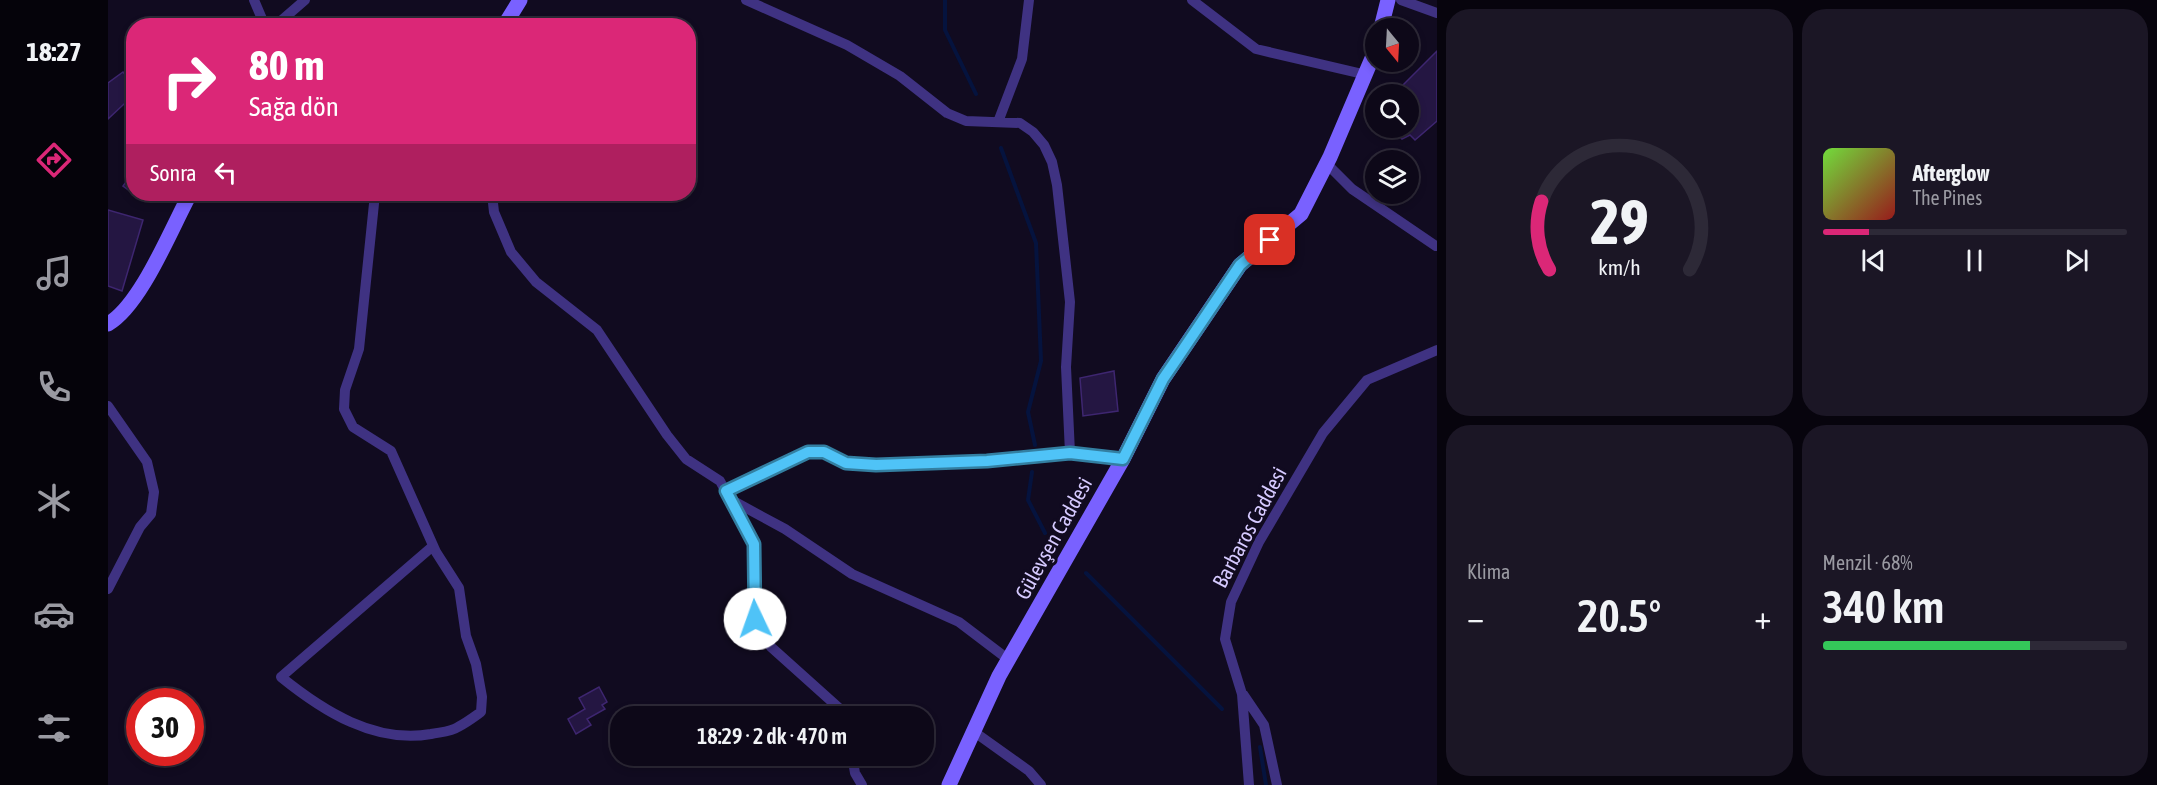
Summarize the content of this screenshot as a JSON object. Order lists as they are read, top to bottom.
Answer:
{
  "streets": {
    "street": ["Barbaros Caddesi", "Gülevşen Caddesi"]
  },
  "north": "bottom",
  "page": {
    "tabs": "18:27",
    "turn": ["80 m", "Sağa dön"],
    "then": "Sonra",
    "song": ["Afterglow", "The Pines"],
    "tile": [
      "Klima",
      ["Menzil · 68%", "340 km"]
    ],
    "heat": ["−", "20.5°", "+"],
    "limit": "30",
    "trip": "18:29 · 2 dk · 470 m",
    "gauge": ["29", "km/h"]
  }
}
